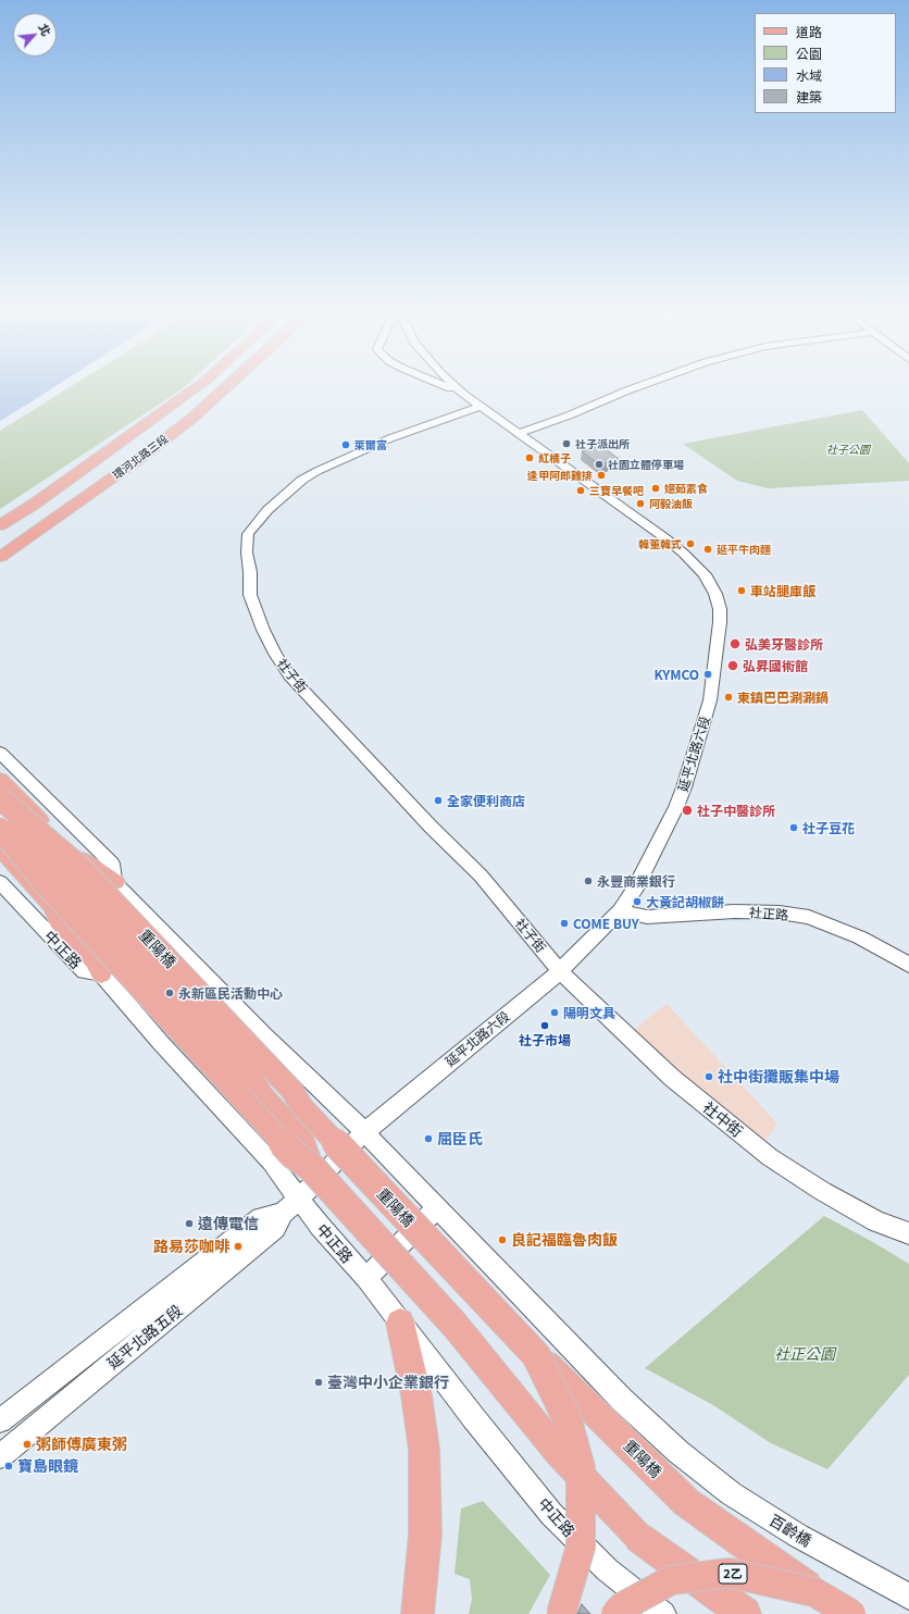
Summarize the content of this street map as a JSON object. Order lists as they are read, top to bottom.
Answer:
{
  "streets": {
    "main road": ["環河北路三段", "重陽橋", "2乙"],
    "street": [
      "社子街",
      "延平北路六段",
      "社正路",
      "中正路",
      "社中街",
      "延平北路五段",
      "百齡橋"
    ]
  },
  "crossings": [
    ["社子街", "延平北路六段"],
    ["社子街", "社中街"],
    ["延平北路六段", "社正路"],
    ["延平北路六段", "社中街"],
    ["延平北路六段", "延平北路五段"],
    ["重陽橋", "2乙"],
    ["中正路", "延平北路五段"]
  ],
  "parks": ["社子公園", "社正公園"],
  "places": [
    "社子派出所",
    "萊爾富",
    "紅橘子",
    "社園立體停車場",
    "逢甲阿郎雞排",
    "嬑茹素食",
    "三寶早餐吧",
    "阿毅油飯",
    "韓董韓式",
    "延平牛肉麵",
    "車站腿庫飯",
    "弘美牙醫診所",
    "弘昇國術館",
    "KYMCO",
    "東鎮巴巴涮涮鍋",
    "全家便利商店",
    "社子中醫診所",
    "社子豆花",
    "永豐商業銀行",
    "大黃記胡椒餅",
    "COME BUY",
    "永新區民活動中心",
    "陽明文具",
    "社子市場",
    "社中街攤販集中場",
    "屈臣氏",
    "遠傳電信",
    "良記福臨魯肉飯",
    "路易莎咖啡",
    "臺灣中小企業銀行",
    "粥師傅廣東粥",
    "寶島眼鏡"
  ],
  "legend": [
    "道路",
    "公園",
    "水域",
    "建築"
  ],
  "north": "top right"
}
